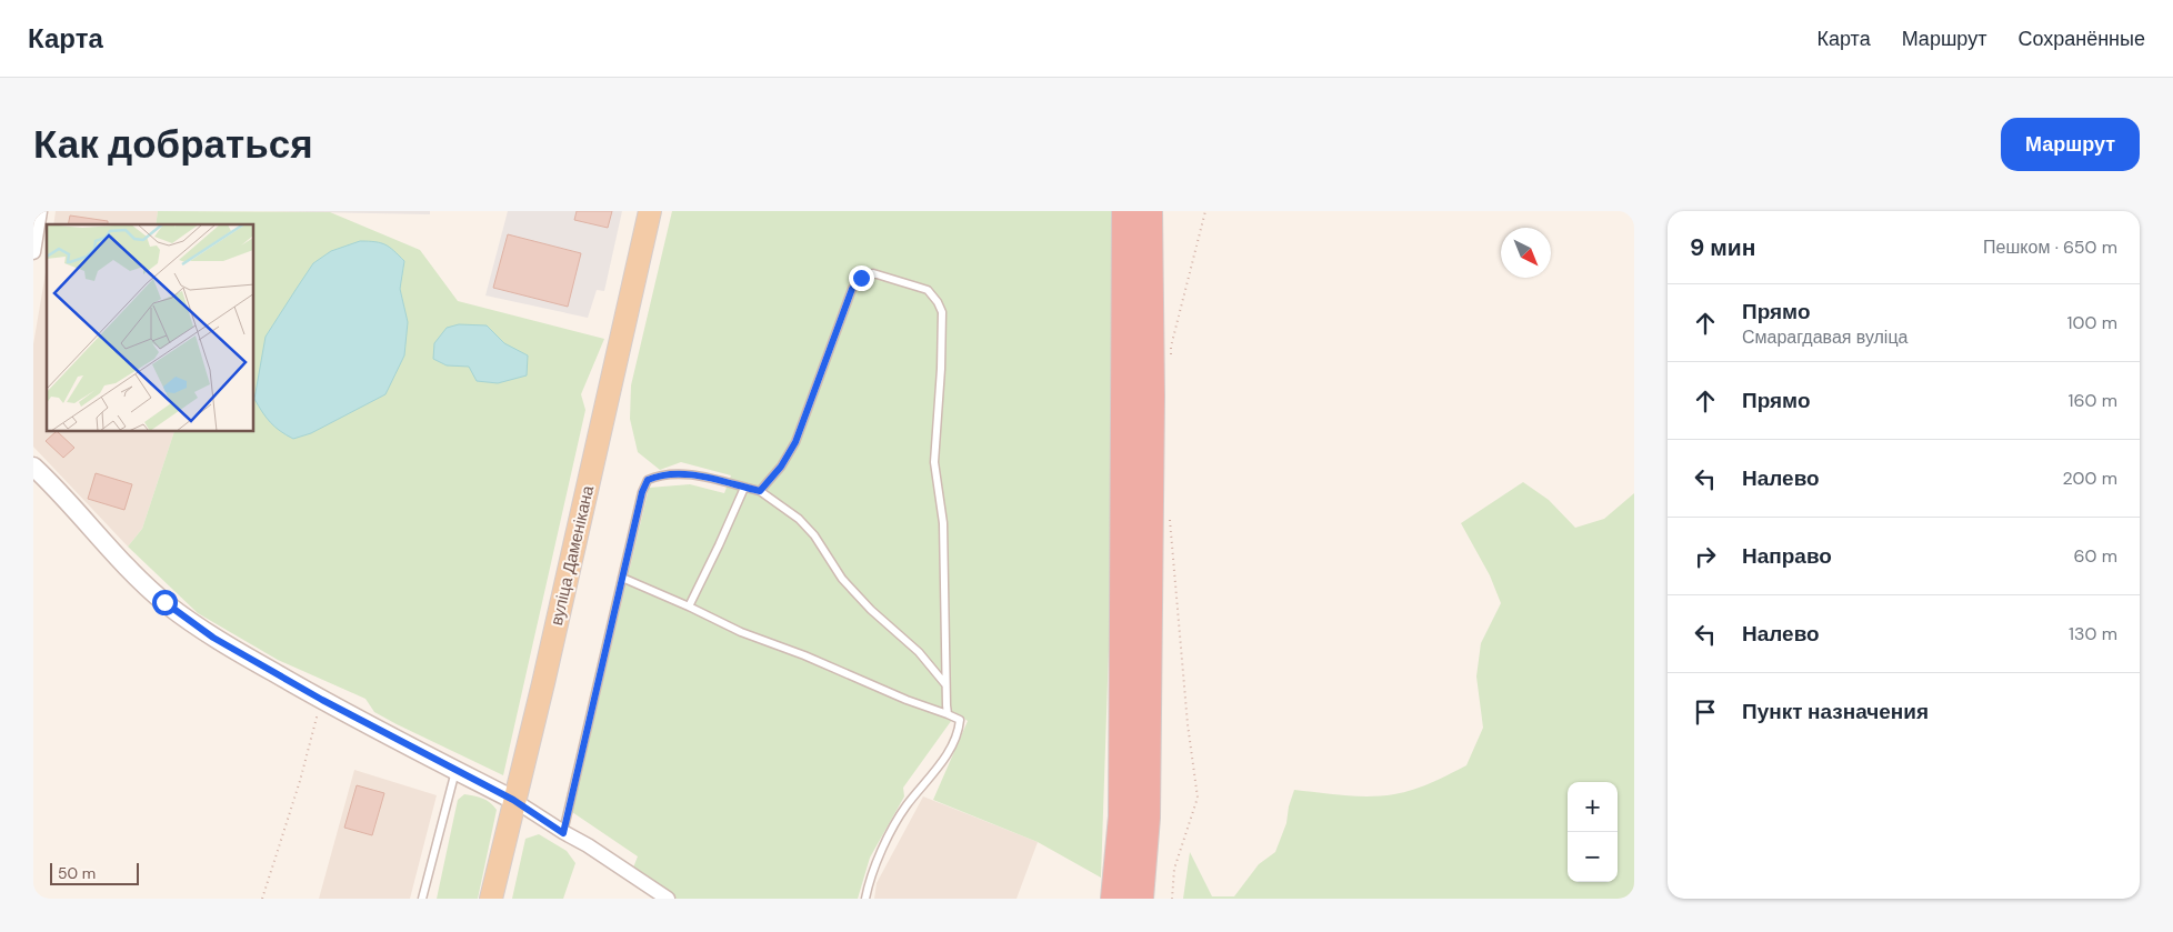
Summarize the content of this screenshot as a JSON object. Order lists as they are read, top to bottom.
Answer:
{
  "streets": {
    "main road": ["вуліца Даменікана"]
  },
  "scale_bar": "50 m",
  "north": "bottom right",
  "page": {
    "header": "Карта",
    "nav": ["Карта", "Маршрут", "Сохранённые"],
    "buttons": "Маршрут",
    "title": "Как добраться",
    "heading": ["9 мин", "Пешком · 650 m"],
    "list": [
      ["Прямо", "Смарагдавая вуліца", "100 m"],
      ["Прямо", "160 m"],
      ["Налево", "200 m"],
      ["Направо", "60 m"],
      ["Налево", "130 m"],
      "Пункт назначения"
    ],
    "map_buttons": ["+", "−"],
    "scale": "50 m"
  }
}
